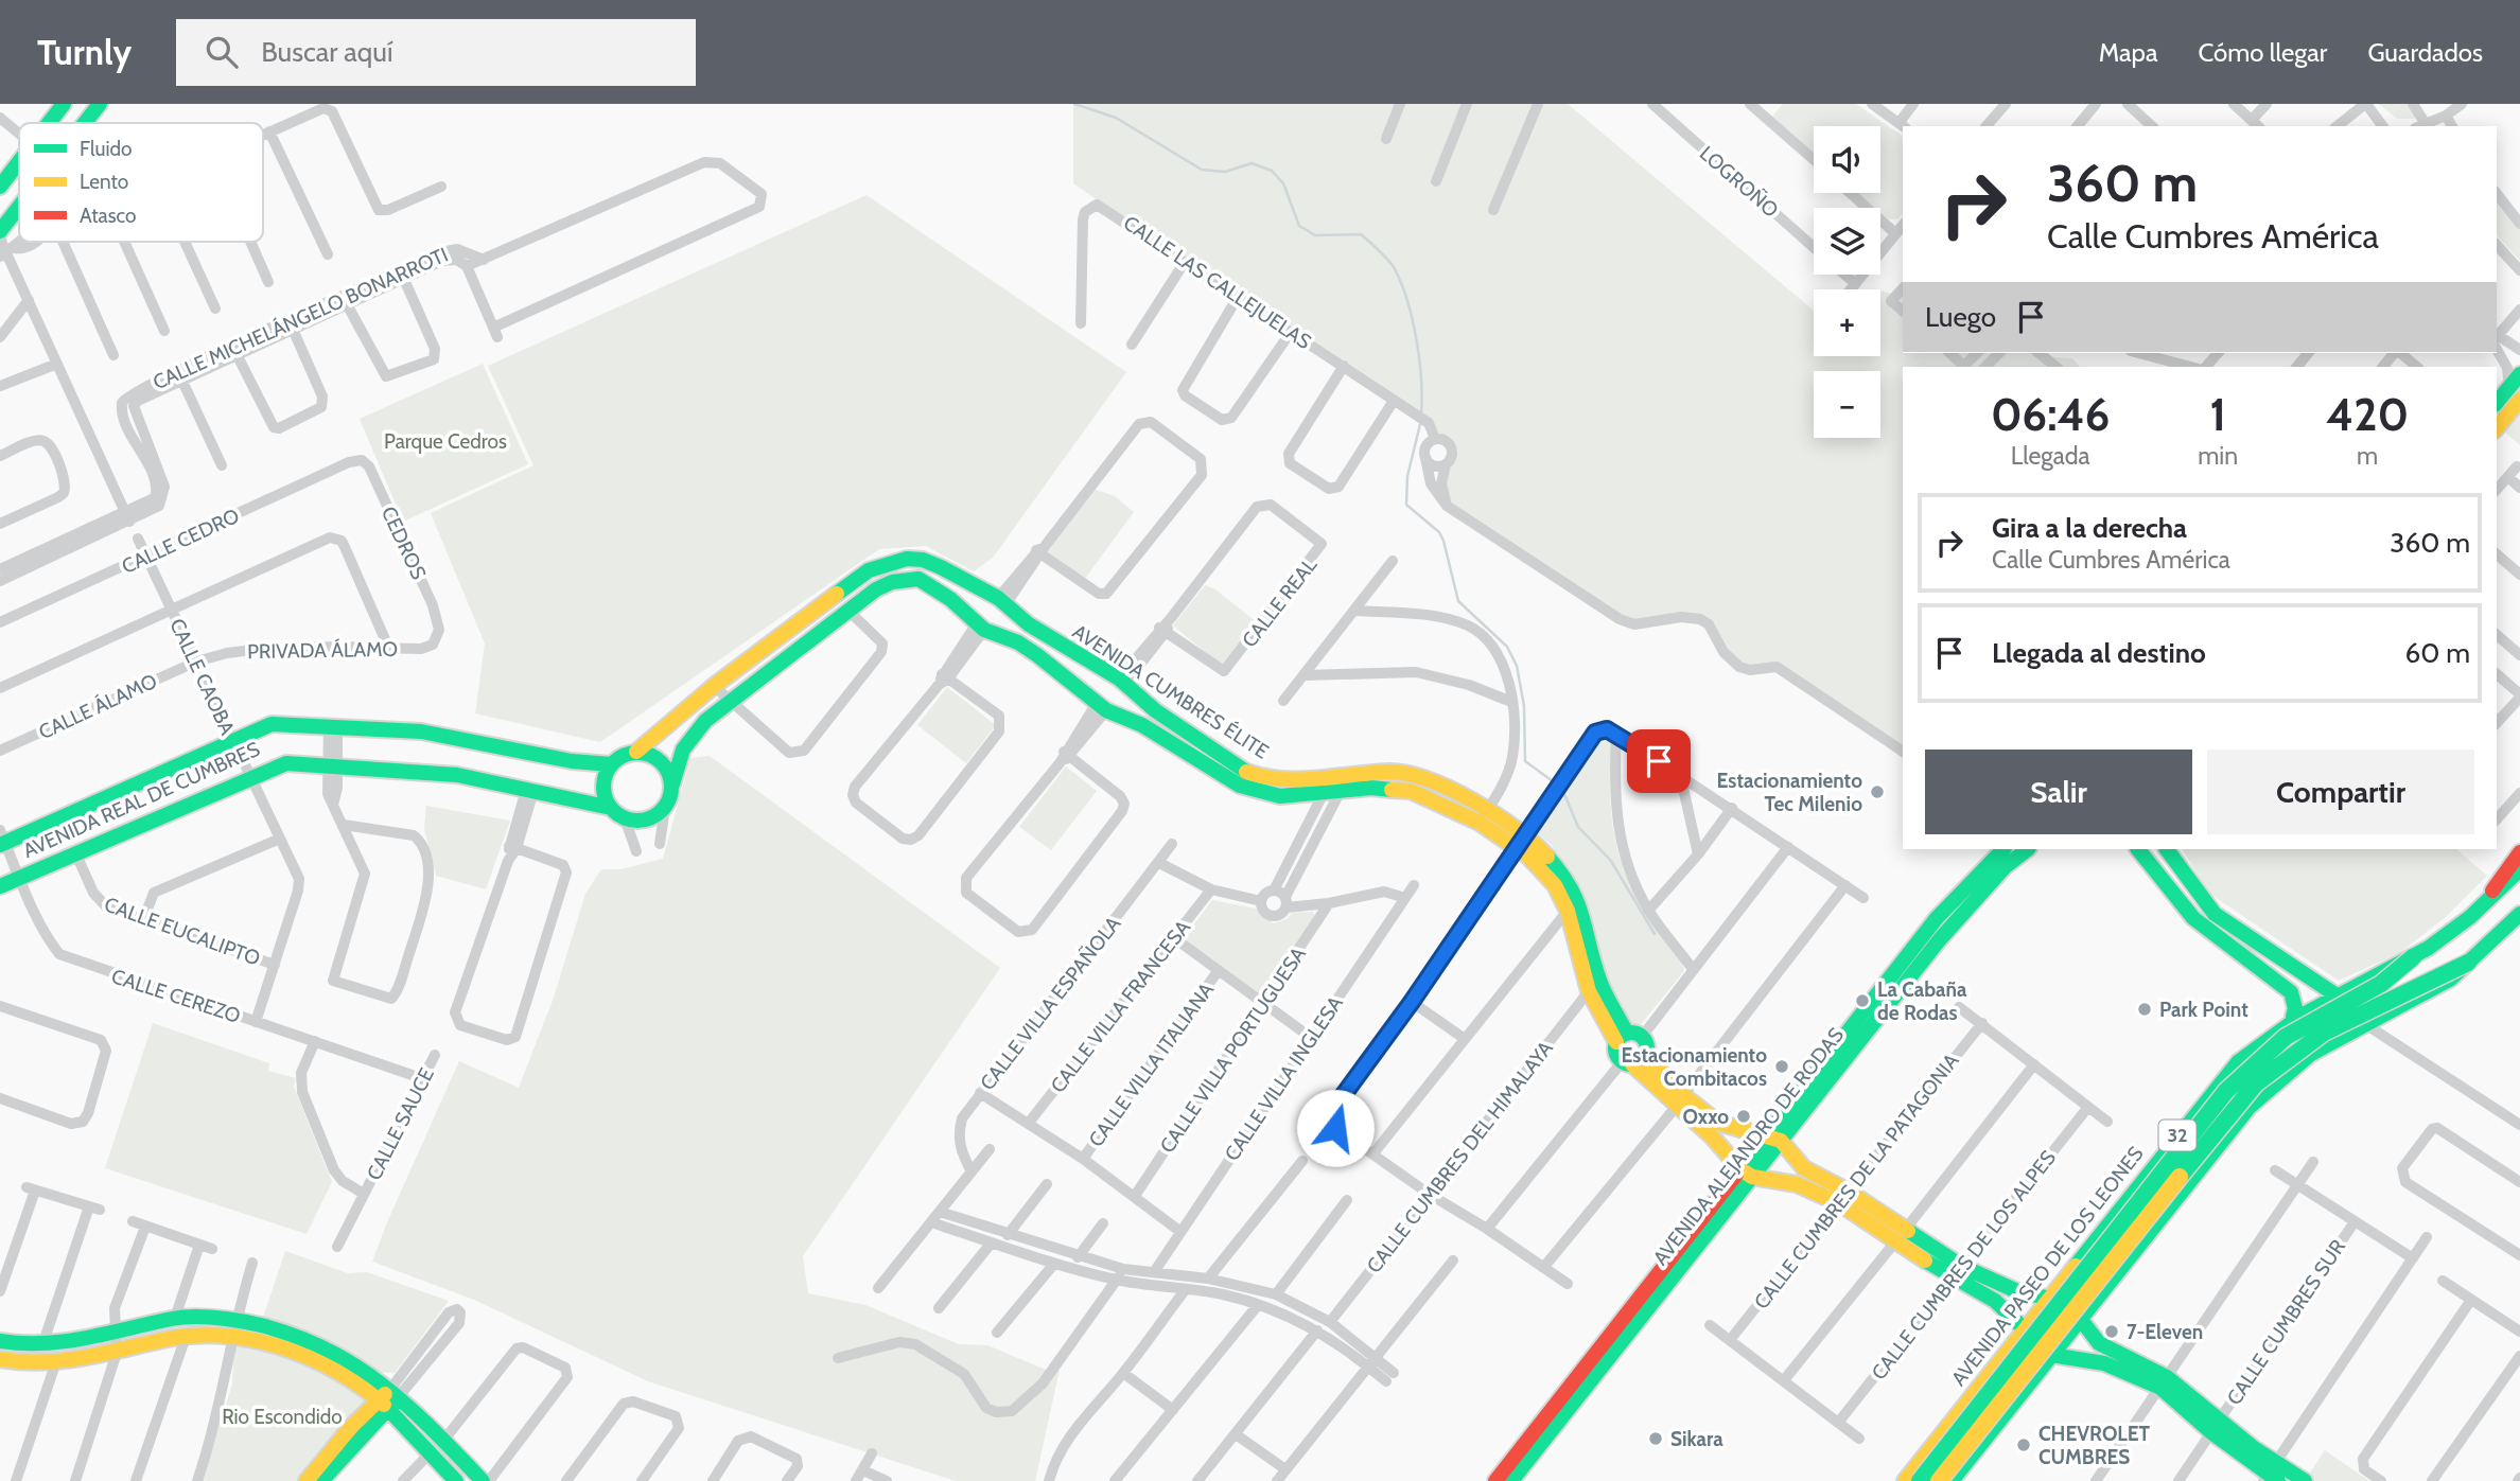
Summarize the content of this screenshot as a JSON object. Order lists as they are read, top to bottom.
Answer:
{
  "streets": {
    "street": [
      "LOGROÑO",
      "CALLE LAS CALLEJUELAS",
      "CALLE MICHELÁNGELO BONARROTI",
      "CALLE CEDRO",
      "CEDROS",
      "CALLE REAL",
      "PRIVADA ÁLAMO",
      "CALLE CAOBA",
      "AVENIDA CUMBRES ÉLITE",
      "CALLE ÁLAMO",
      "AVENIDA REAL DE CUMBRES",
      "CALLE EUCALIPTO",
      "CALLE CEREZO",
      "CALLE VILLA ESPAÑOLA",
      "CALLE VILLA FRANCESA",
      "CALLE VILLA PORTUGUESA",
      "CALLE VILLA ITALIANA",
      "CALLE VILLA INGLESA",
      "CALLE SAUCE",
      "32",
      "AVENIDA ALEJANDRO DE RODAS",
      "CALLE CUMBRES DEL HIMALAYA",
      "CALLE CUMBRES DE LA PATAGONIA",
      "CALLE CUMBRES DE LOS ALPES",
      "AVENIDA PASEO DE LOS LEONES",
      "CALLE CUMBRES SUR"
    ]
  },
  "crossings": [
    ["CALLE CEDRO", "CEDROS"],
    ["CALLE CEDRO", "CALLE CAOBA"],
    ["CEDROS", "PRIVADA ÁLAMO"],
    ["CALLE REAL", "AVENIDA CUMBRES ÉLITE"],
    ["PRIVADA ÁLAMO", "CALLE CAOBA"],
    ["PRIVADA ÁLAMO", "CALLE ÁLAMO"],
    ["CALLE CAOBA", "CALLE ÁLAMO"],
    ["CALLE CAOBA", "AVENIDA REAL DE CUMBRES"],
    ["CALLE CAOBA", "CALLE EUCALIPTO"],
    ["CALLE CAOBA", "CALLE CEREZO"],
    ["AVENIDA CUMBRES ÉLITE", "CALLE CUMBRES DEL HIMALAYA"],
    ["AVENIDA REAL DE CUMBRES", "CALLE EUCALIPTO"],
    ["AVENIDA REAL DE CUMBRES", "CALLE CEREZO"],
    ["CALLE CEREZO", "CALLE SAUCE"]
  ],
  "parks": ["Parque Cedros", "Rio Escondido"],
  "places": [
    "Estacionamiento Tec Milenio",
    "La Cabaña de Rodas",
    "Park Point",
    "Estacionamiento Combitacos",
    "Oxxo",
    "7-Eleven",
    "Sikara",
    "CHEVROLET CUMBRES"
  ],
  "legend": ["Fluido", "Lento", "Atasco"],
  "page": {
    "header": "Turnly",
    "search": "Buscar aquí",
    "nav": ["Mapa", "Cómo llegar", "Guardados"],
    "map_buttons": ["+", "−"],
    "turn": ["360 m", "Calle Cumbres América"],
    "then": "Luego",
    "eta": [
      "06:46",
      "Llegada",
      "1",
      "min",
      "420",
      "m"
    ],
    "list": [
      {
        "name": "Gira a la derecha",
        "note": "Calle Cumbres América",
        "value": "360 m"
      },
      {
        "name": "Llegada al destino",
        "value": "60 m"
      }
    ],
    "buttons": ["Salir", "Compartir"]
  }
}
